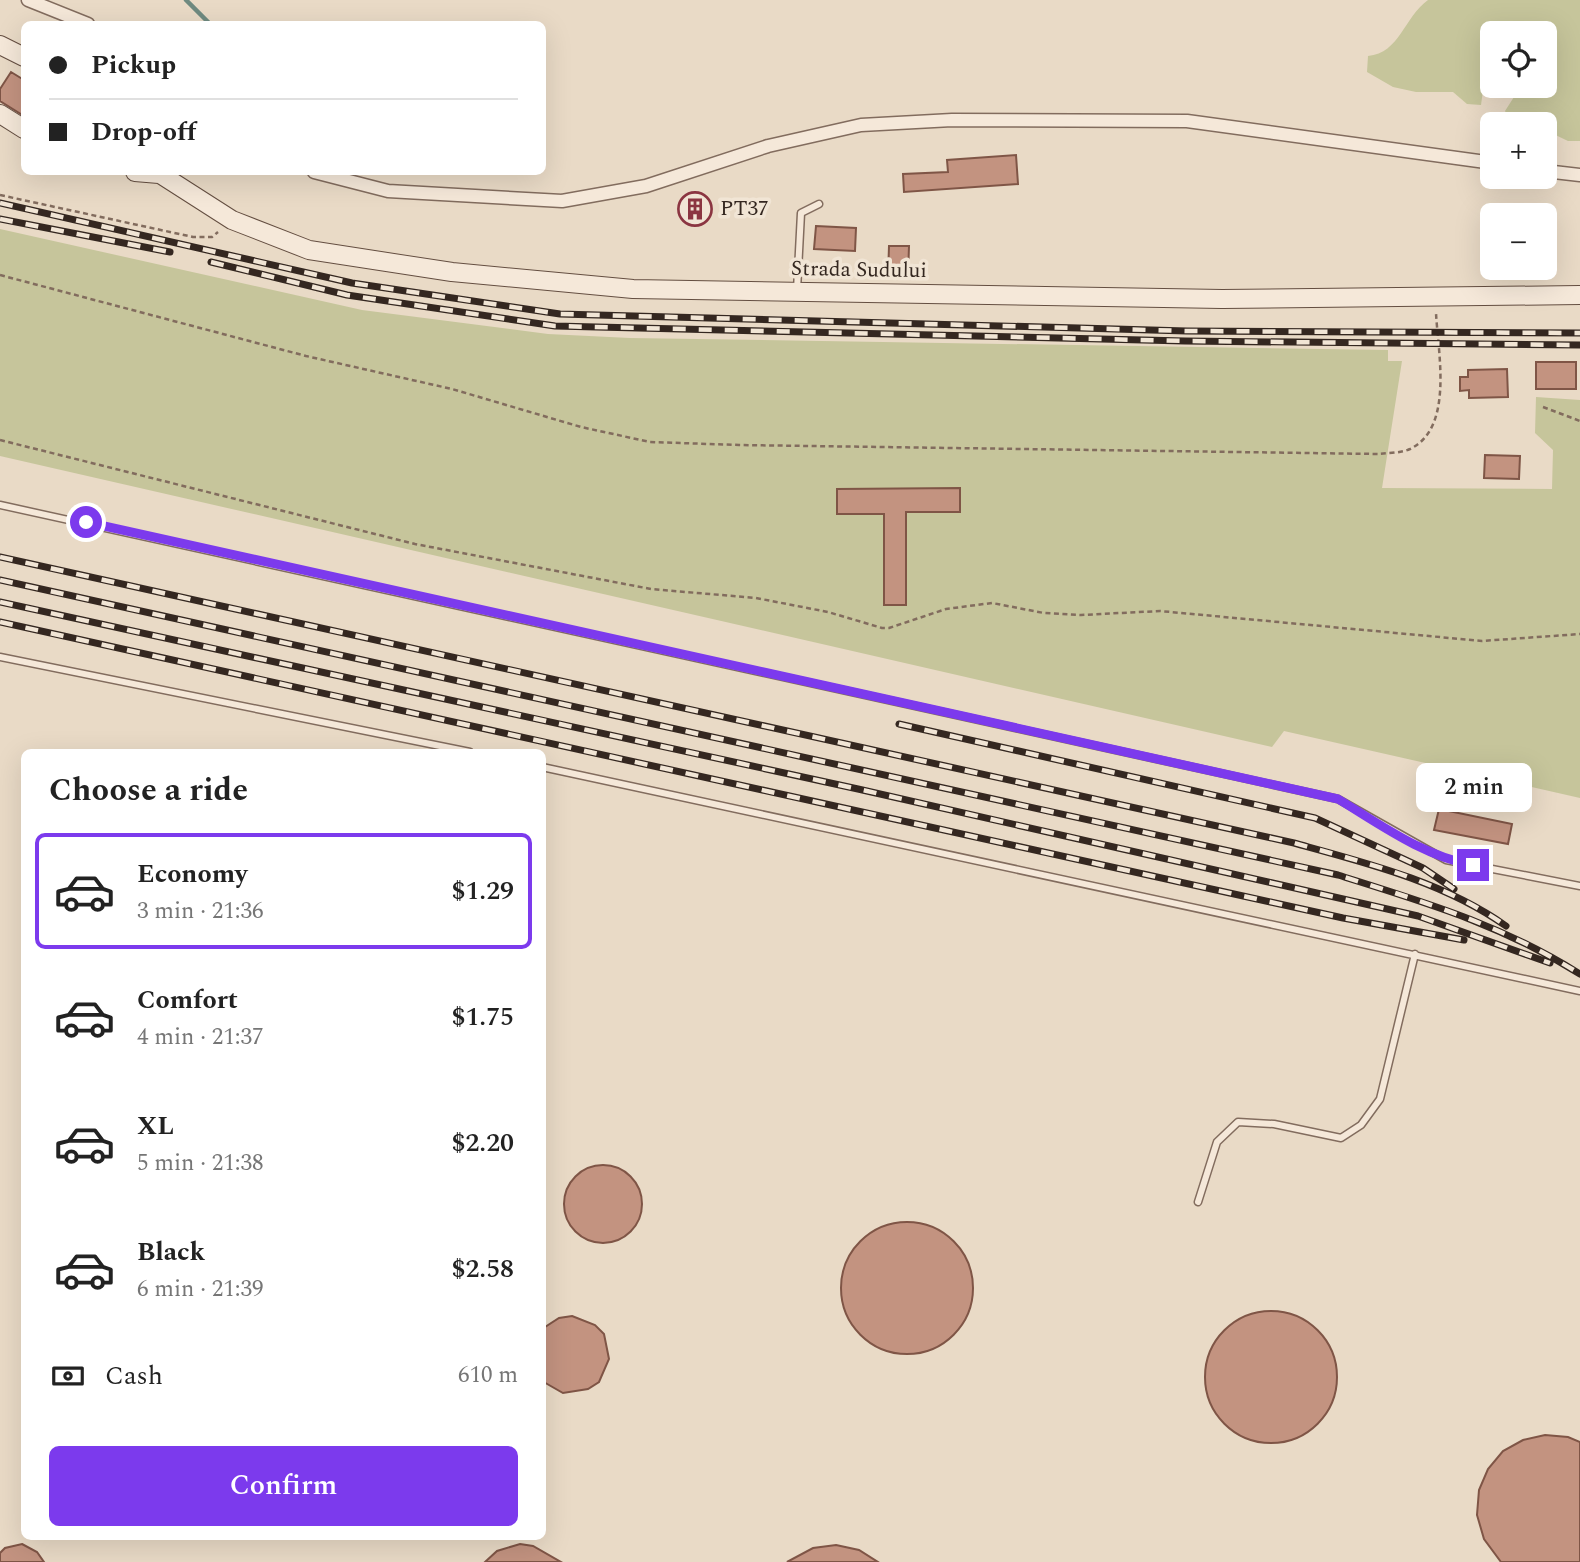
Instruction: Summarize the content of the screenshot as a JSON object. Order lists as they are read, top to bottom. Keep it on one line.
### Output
{"streets":{"street":["Strada Sudului"]},"places":{"building":["PT37"]},"page":{"map_buttons":["+","−"],"banner":["Pickup","Drop-off"],"heading":"Choose a ride","bubble":"2 min","list":[{"name":"Economy","note":"3 min · 21:36","value":"$1.29"},{"name":"Comfort","note":"4 min · 21:37","value":"$1.75"},{"name":"XL","note":"5 min · 21:38","value":"$2.20"},{"name":"Black","note":"6 min · 21:39","value":"$2.58"}],"pay":["Cash","610 m"],"buttons":"Confirm"}}
